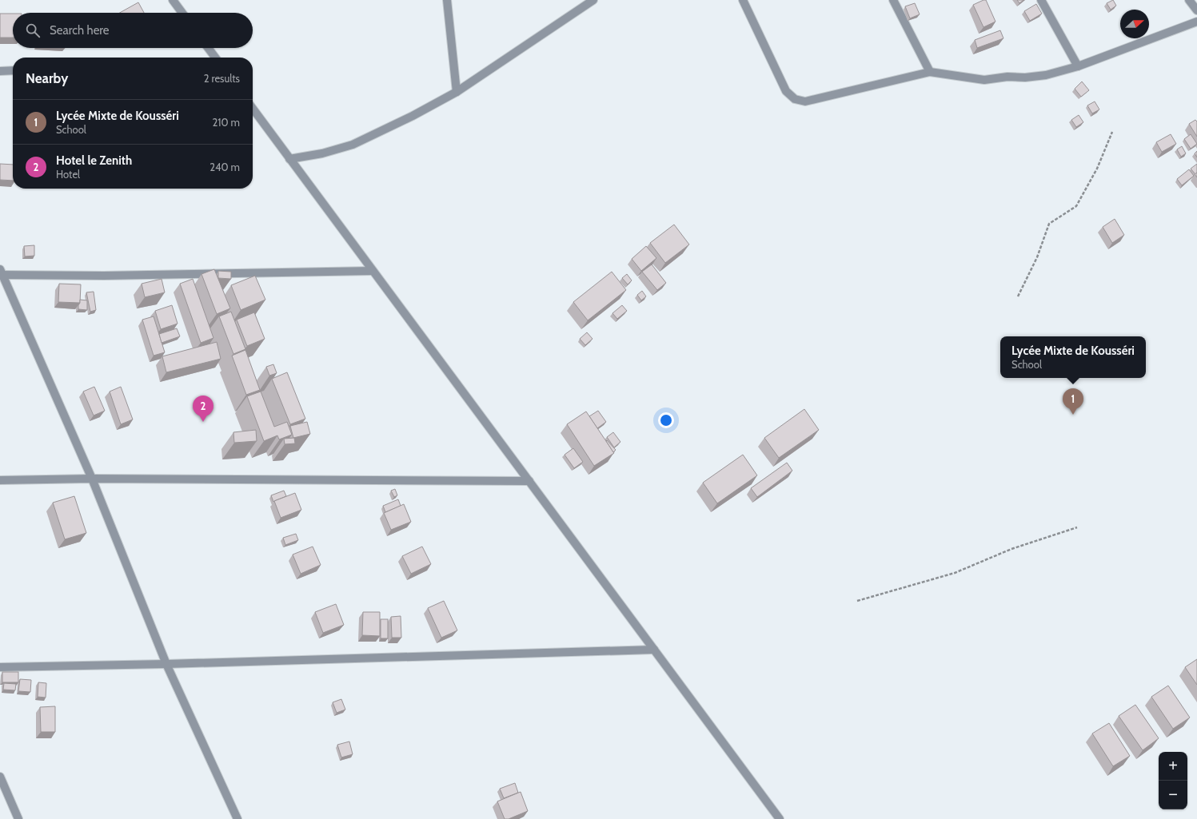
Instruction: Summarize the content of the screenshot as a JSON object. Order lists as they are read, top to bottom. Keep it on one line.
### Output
{"north":"right","page":{"search":"Search here","heading":["Nearby","2 results"],"list":[{"mark":"1","name":"Lycée Mixte de Kousséri","note":"School","value":"210 m"},{"mark":"2","name":"Hotel le Zenith","note":"Hotel","value":"240 m"}],"popup":["Lycée Mixte de Kousséri","School"],"pins":["1","2"],"map_buttons":["+","−"]}}
